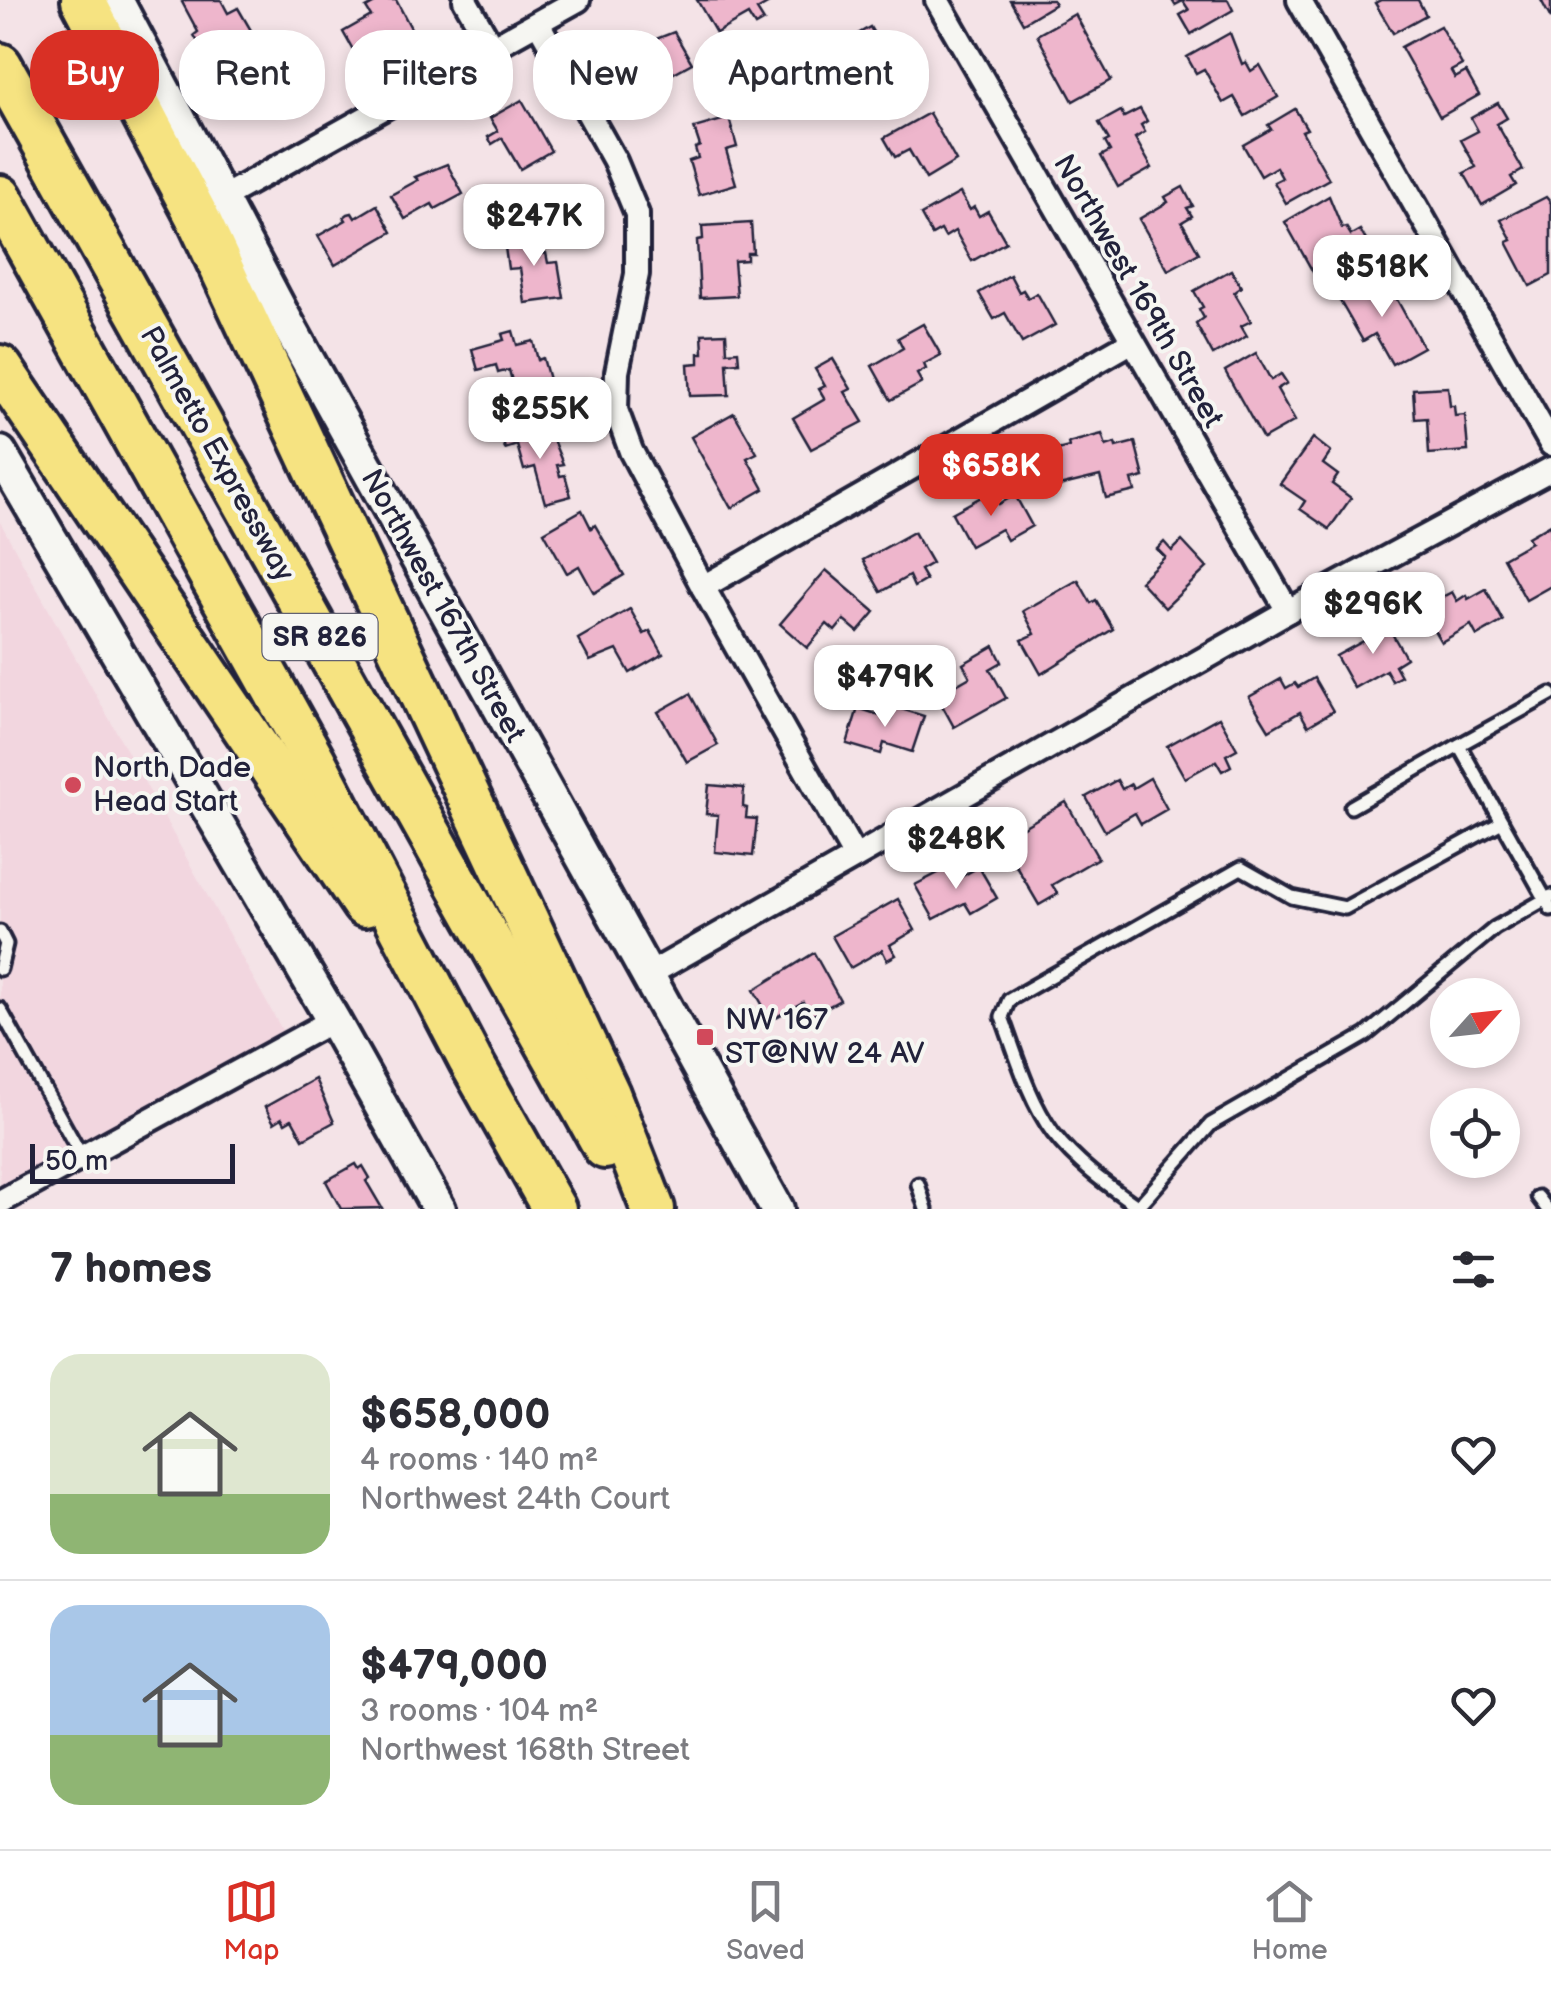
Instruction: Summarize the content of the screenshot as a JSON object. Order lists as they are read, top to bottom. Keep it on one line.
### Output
{"streets":{"highway":["Palmetto Expressway","SR 826"],"street":["Northwest 169th Street","Northwest 167th Street"]},"places":{"other":["North Dade Head Start"],"transit":["NW 167 ST@NW 24 AV"]},"scale_bar":"50 m","north":"top right","page":{"chip":["Buy","Rent","Filters","New","Apartment"],"price":["$247K","$518K","$255K","$658K","$296K","$479K","$248K"],"scale":"50 m","heading":"7 homes","list":[{"name":"$658,000","note":"4 rooms · 140 m² · Northwest 24th Court"},{"name":"$479,000","note":"3 rooms · 104 m² · Northwest 168th Street"}],"tabs":["Map","Saved","Home"]}}
